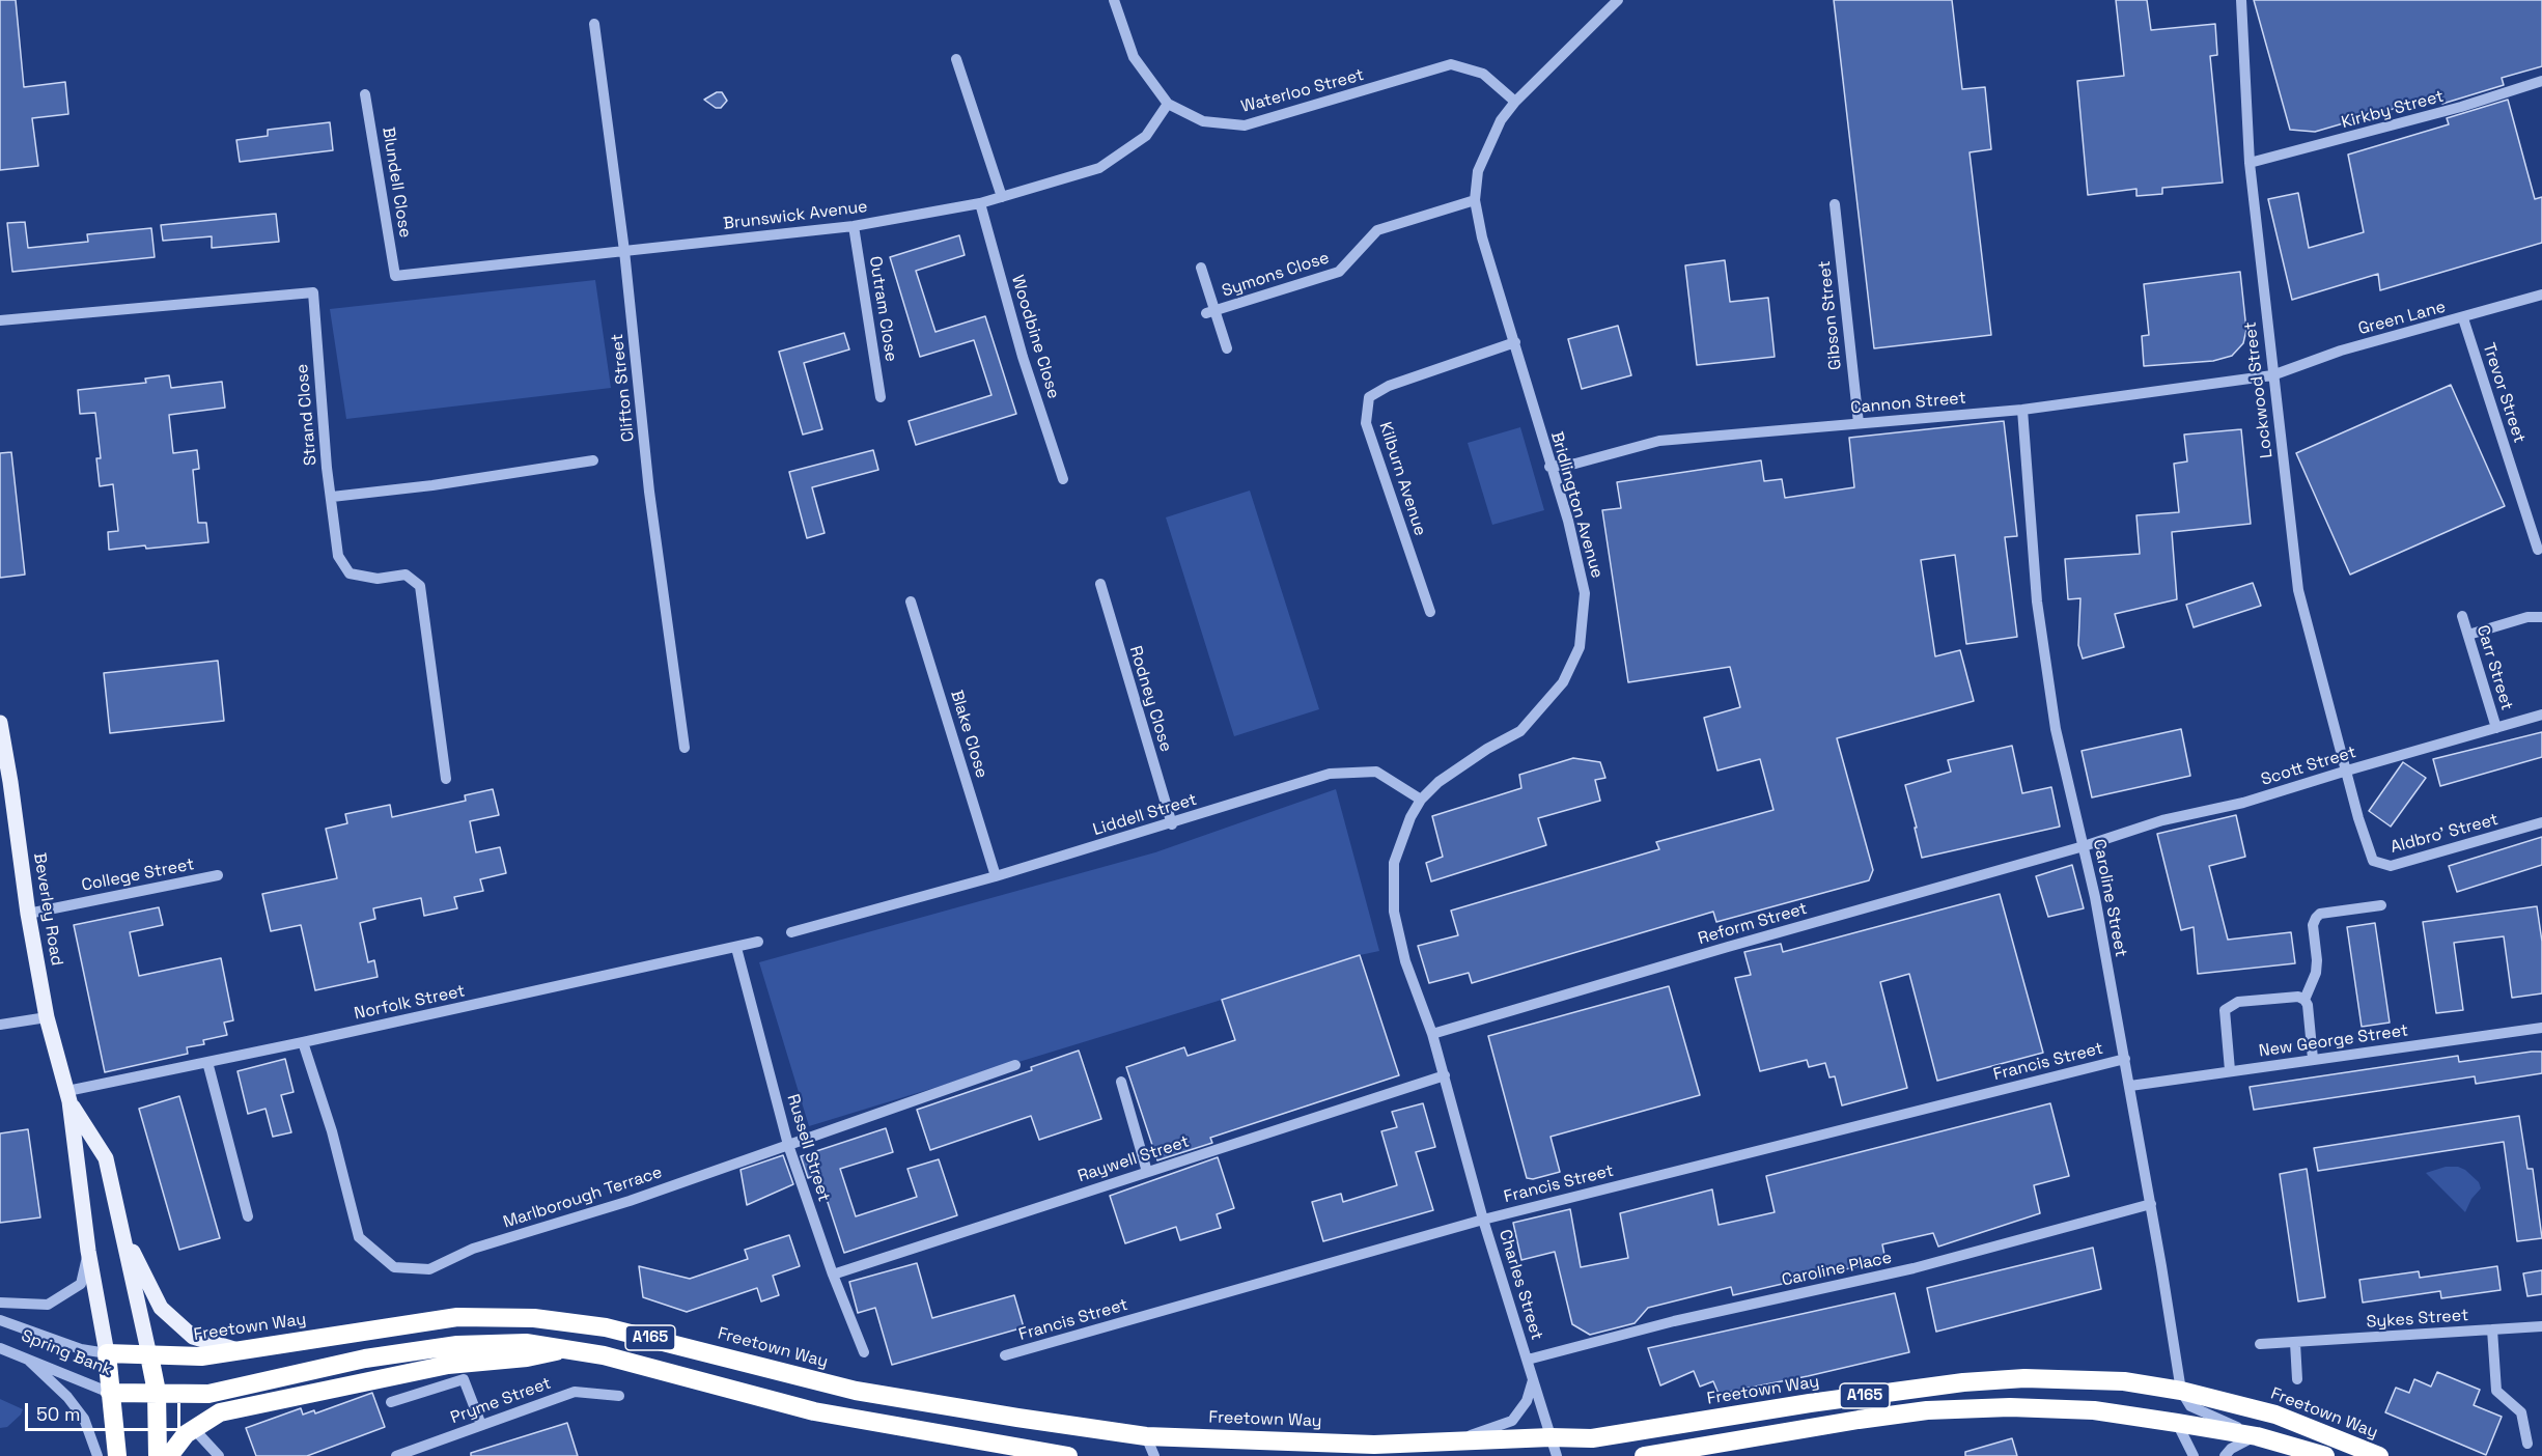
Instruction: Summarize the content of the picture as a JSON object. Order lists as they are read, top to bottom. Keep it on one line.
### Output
{"streets":{"highway":["Freetown Way","A165","Spring Bank"],"main road":["Beverley Road"],"street":["Waterloo Street","Kirkby Street","Blundell Close","Brunswick Avenue","Symons Close","Outram Close","Gibson Street","Green Lane","Woodbine Close","Clifton Street","Lockwood Street","Trevor Street","Cannon Street","Strand Close","Kilburn Avenue","Bridlington Avenue","Carr Street","Rodney Close","Blake Close","Scott Street","Liddell Street","Aldbro' Street","College Street","Caroline Street","Reform Street","Norfolk Street","New George Street","Francis Street","Russell Street","Raywell Street","Marlborough Terrace","Caroline Place","Charles Street","Sykes Street","Pryme Street"]},"crossings":[["Waterloo Street","Brunswick Avenue"],["Waterloo Street","Bridlington Avenue"],["Kirkby Street","Lockwood Street"],["Blundell Close","Brunswick Avenue"],["Brunswick Avenue","Outram Close"],["Brunswick Avenue","Woodbine Close"],["Brunswick Avenue","Clifton Street"],["Symons Close","Bridlington Avenue"],["Gibson Street","Cannon Street"],["Green Lane","Lockwood Street"],["Green Lane","Trevor Street"],["Green Lane","Cannon Street"],["Lockwood Street","Cannon Street"],["Lockwood Street","Scott Street"],["Lockwood Street","Aldbro' Street"],["Cannon Street","Bridlington Avenue"],["Cannon Street","Caroline Street"],["Kilburn Avenue","Bridlington Avenue"],["Bridlington Avenue","Liddell Street"],["Bridlington Avenue","Reform Street"],["Bridlington Avenue","Charles Street"],["Carr Street","Scott Street"],["Rodney Close","Liddell Street"],["Blake Close","Liddell Street"],["Scott Street","Aldbro' Street"],["Scott Street","Caroline Street"],["Scott Street","Reform Street"],["College Street","Beverley Road"],["Caroline Street","Reform Street"],["Caroline Street","New George Street"],["Caroline Street","Francis Street"],["Caroline Street","Caroline Place"],["Caroline Street","Freetown Way"],["Beverley Road","Norfolk Street"],["Beverley Road","Freetown Way"],["Beverley Road","Spring Bank"],["Reform Street","Charles Street"],["Norfolk Street","Russell Street"],["Norfolk Street","Marlborough Terrace"],["Francis Street","Charles Street"],["Russell Street","Raywell Street"],["Russell Street","Marlborough Terrace"],["Raywell Street","Charles Street"],["Caroline Place","Charles Street"],["Charles Street","Freetown Way"],["Freetown Way","Spring Bank"],["A165","Spring Bank"]],"scale_bar":"50 m"}
